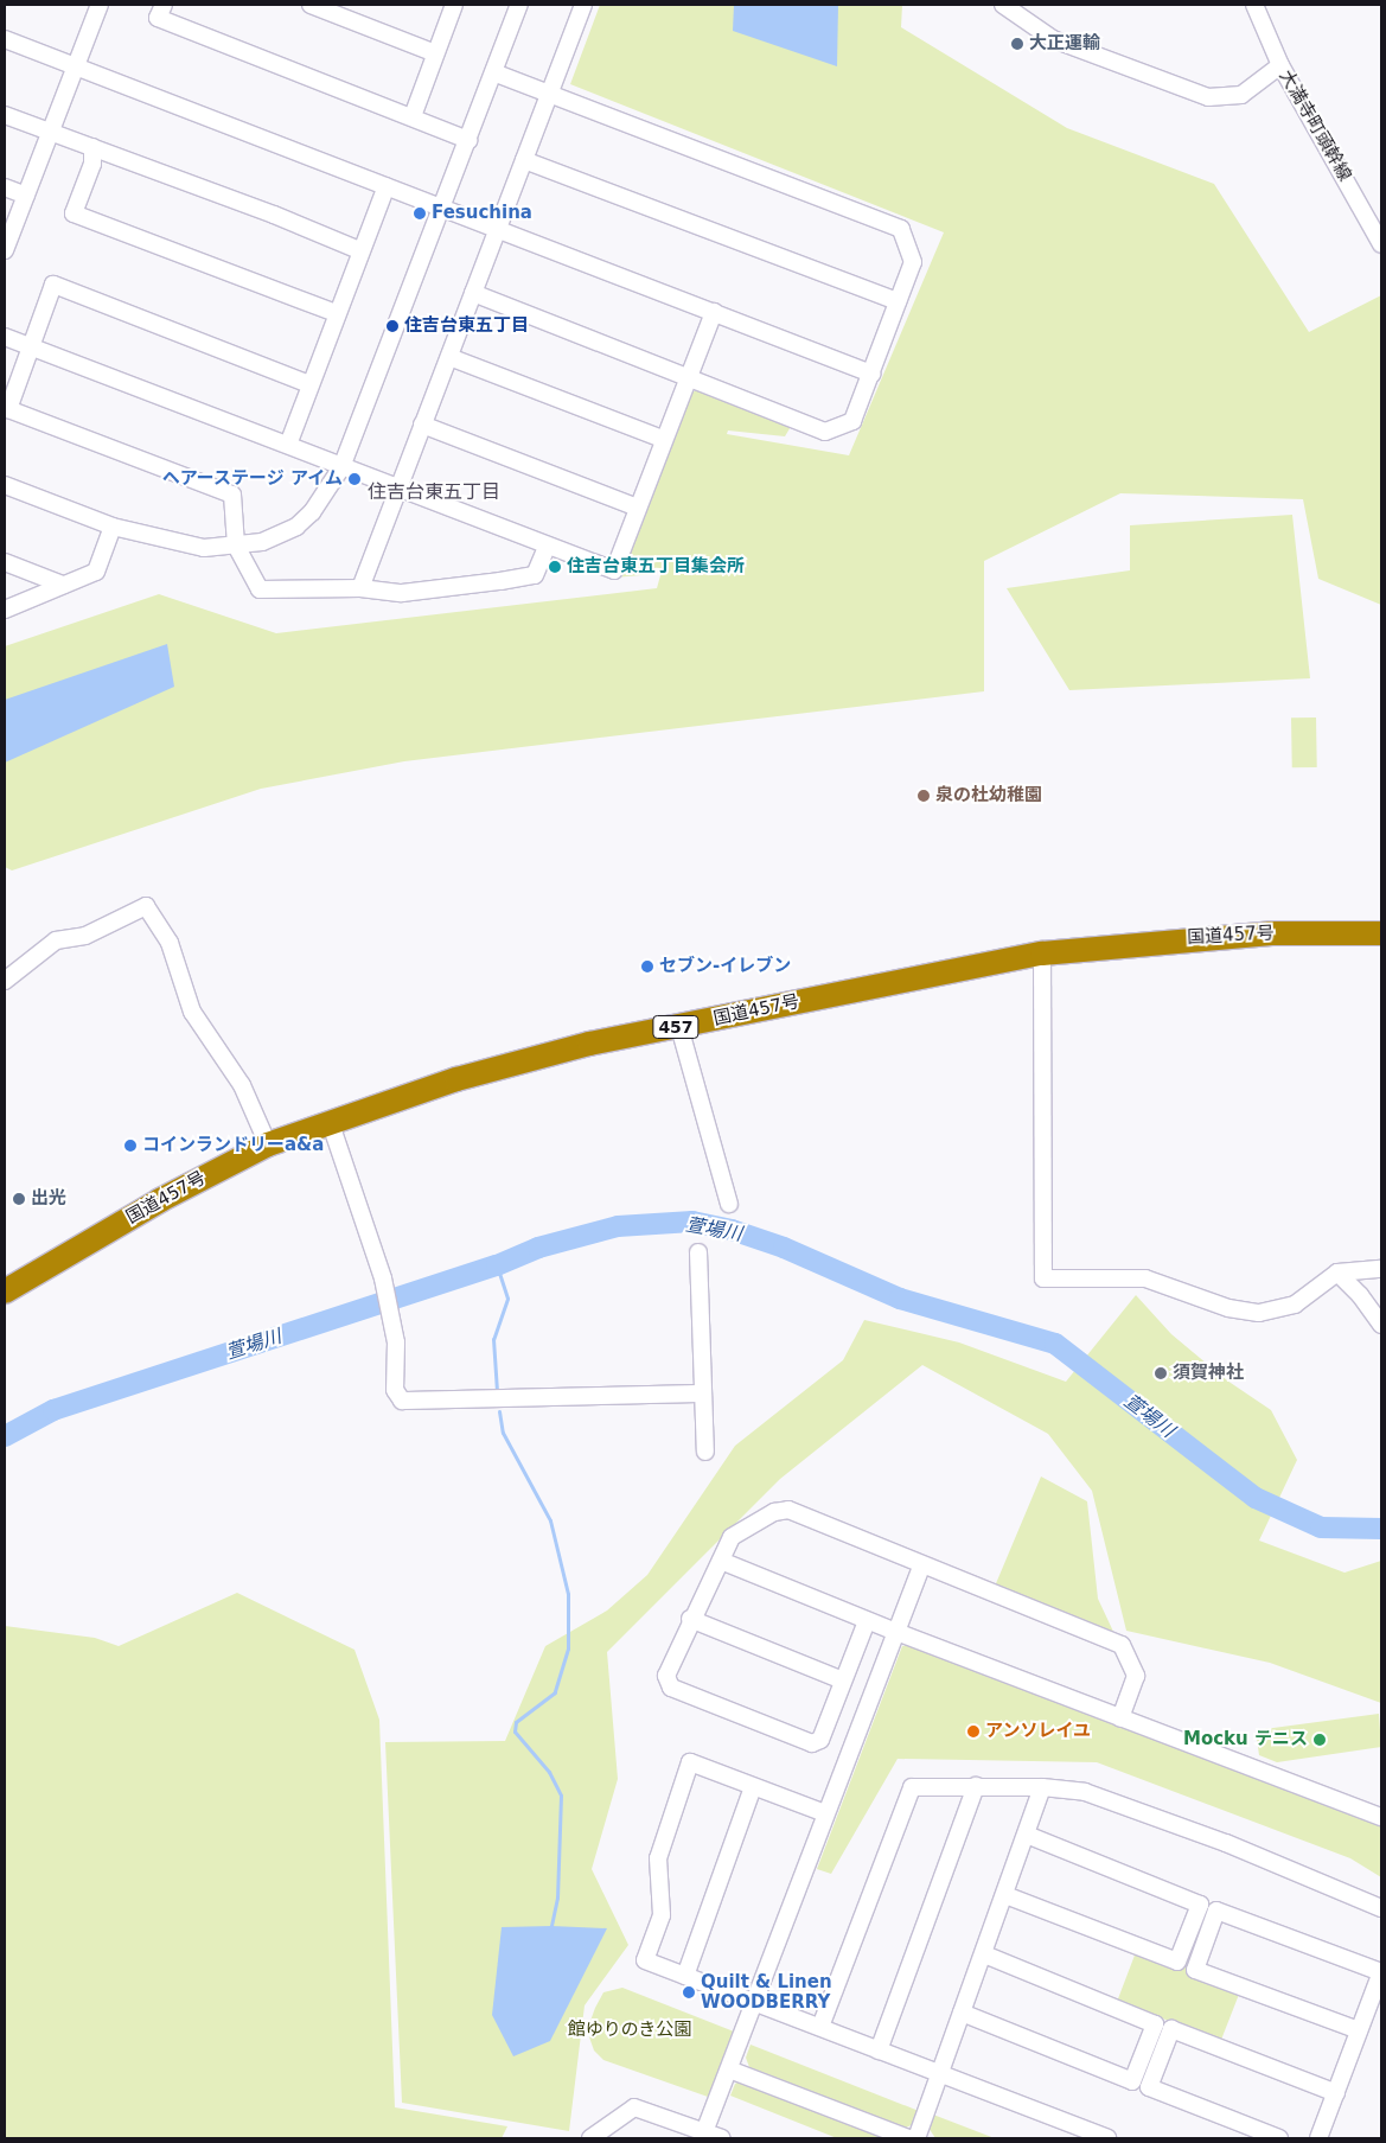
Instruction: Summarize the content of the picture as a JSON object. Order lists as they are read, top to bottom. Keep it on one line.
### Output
{"streets":{"highway":["国道457号","457"],"street":["大満寺町頭幹線"]},"districts":["住吉台東五丁目"],"water":["萱場川"],"parks":["館ゆりのき公園"],"places":["大正運輸","Fesuchina","住吉台東五丁目","ヘアーステージ アイム","住吉台東五丁目集会所","泉の杜幼稚園","セブン-イレブン","コインランドリーa&a","出光","須賀神社","アンソレイユ","Mocku テニス","Quilt & Linen WOODBERRY"]}
